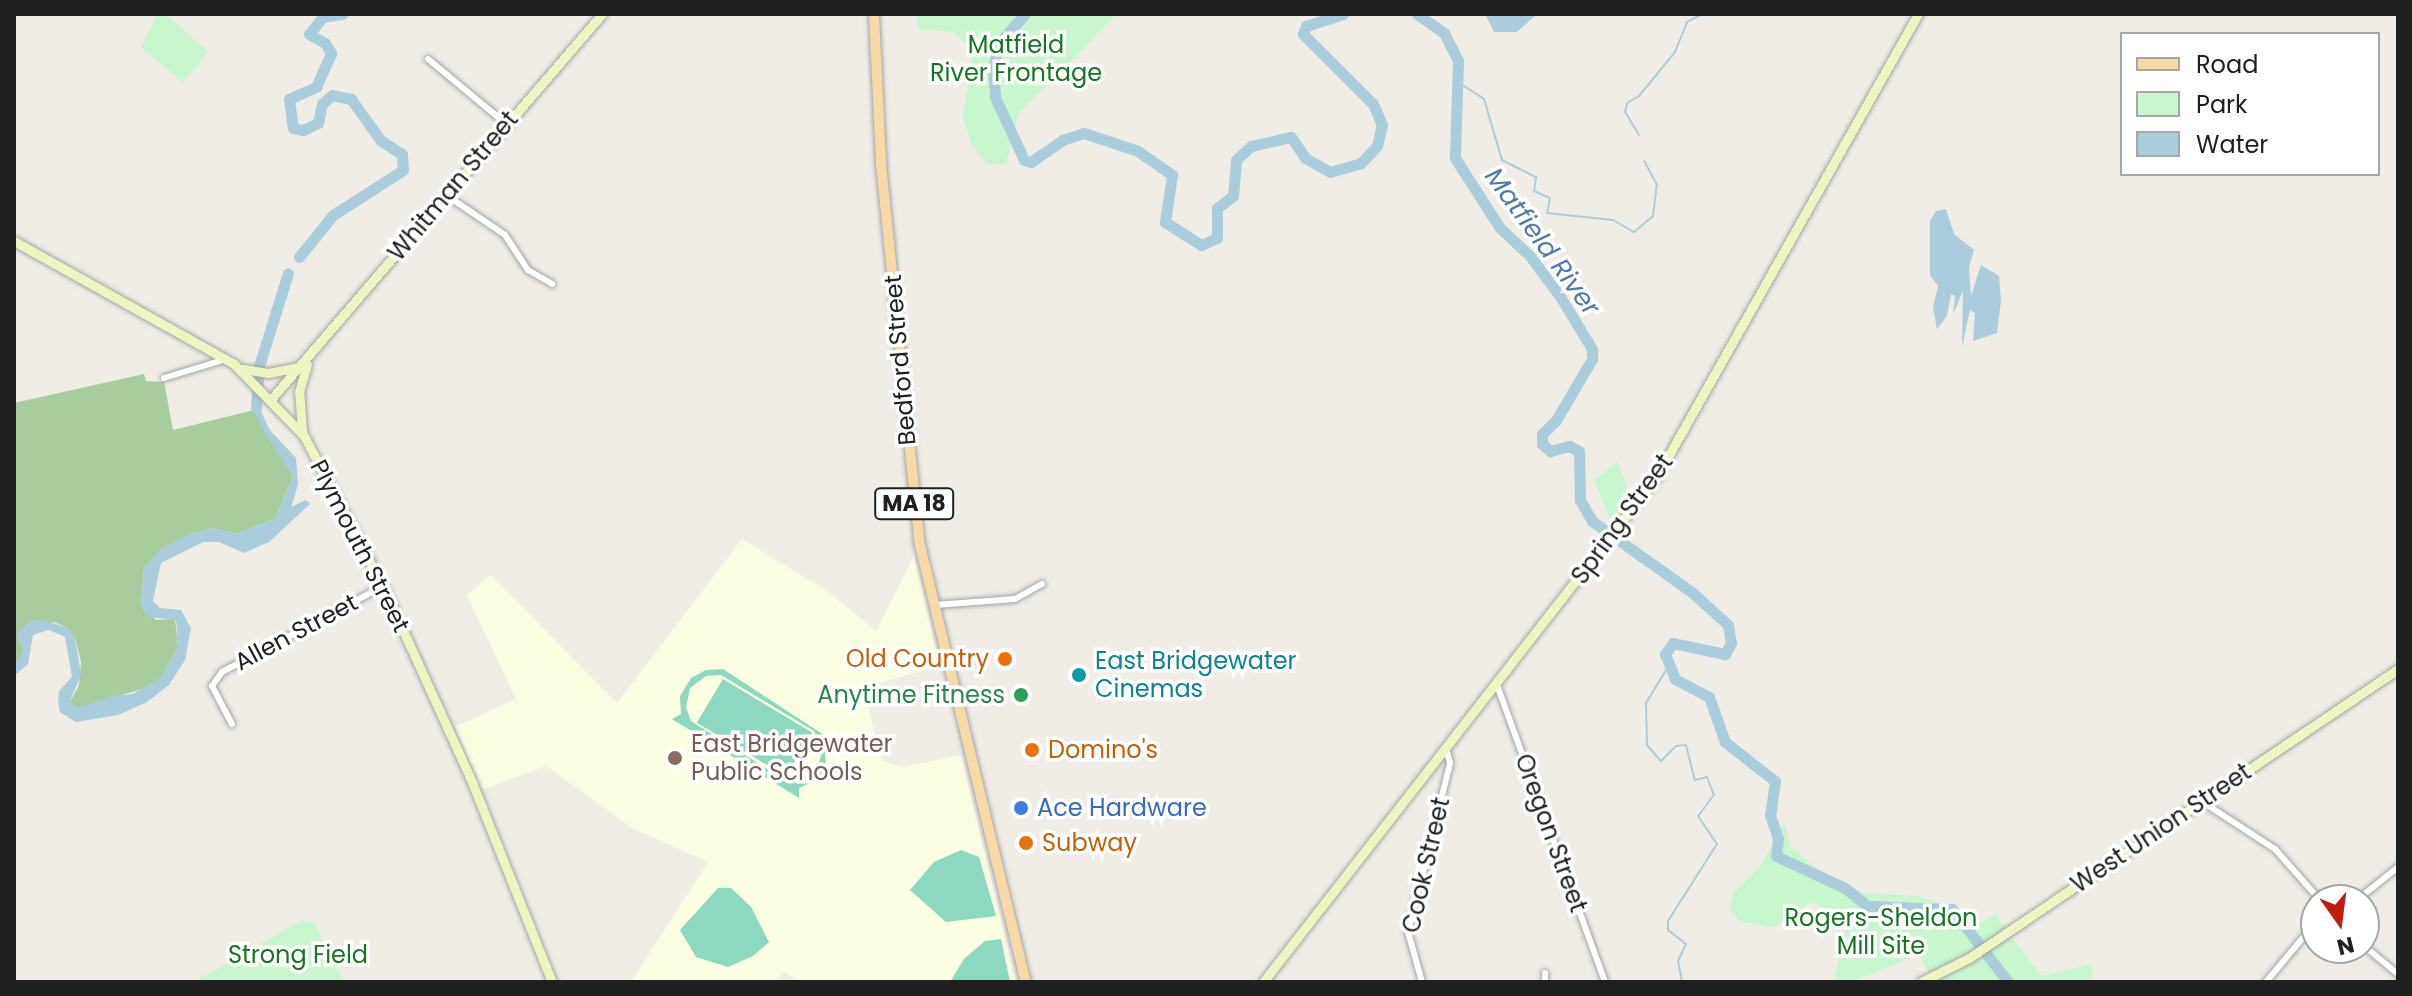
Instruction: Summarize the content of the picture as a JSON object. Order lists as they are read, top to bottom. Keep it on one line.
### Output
{"streets":{"main road":["Whitman Street","Bedford Street","MA 18","Spring Street","Plymouth Street","West Union Street"],"street":["Allen Street","Oregon Street","Cook Street"]},"crossings":[["Whitman Street","Plymouth Street"],["Spring Street","Oregon Street"],["Spring Street","Cook Street"],["Plymouth Street","Allen Street"]],"water":["Matfield River"],"parks":["Matfield River Frontage","Rogers-Sheldon Mill Site","Strong Field"],"places":["Old Country","East Bridgewater Cinemas","Anytime Fitness","Domino's","East Bridgewater Public Schools","Ace Hardware","Subway"],"legend":["Road","Park","Water"],"north":"bottom"}
